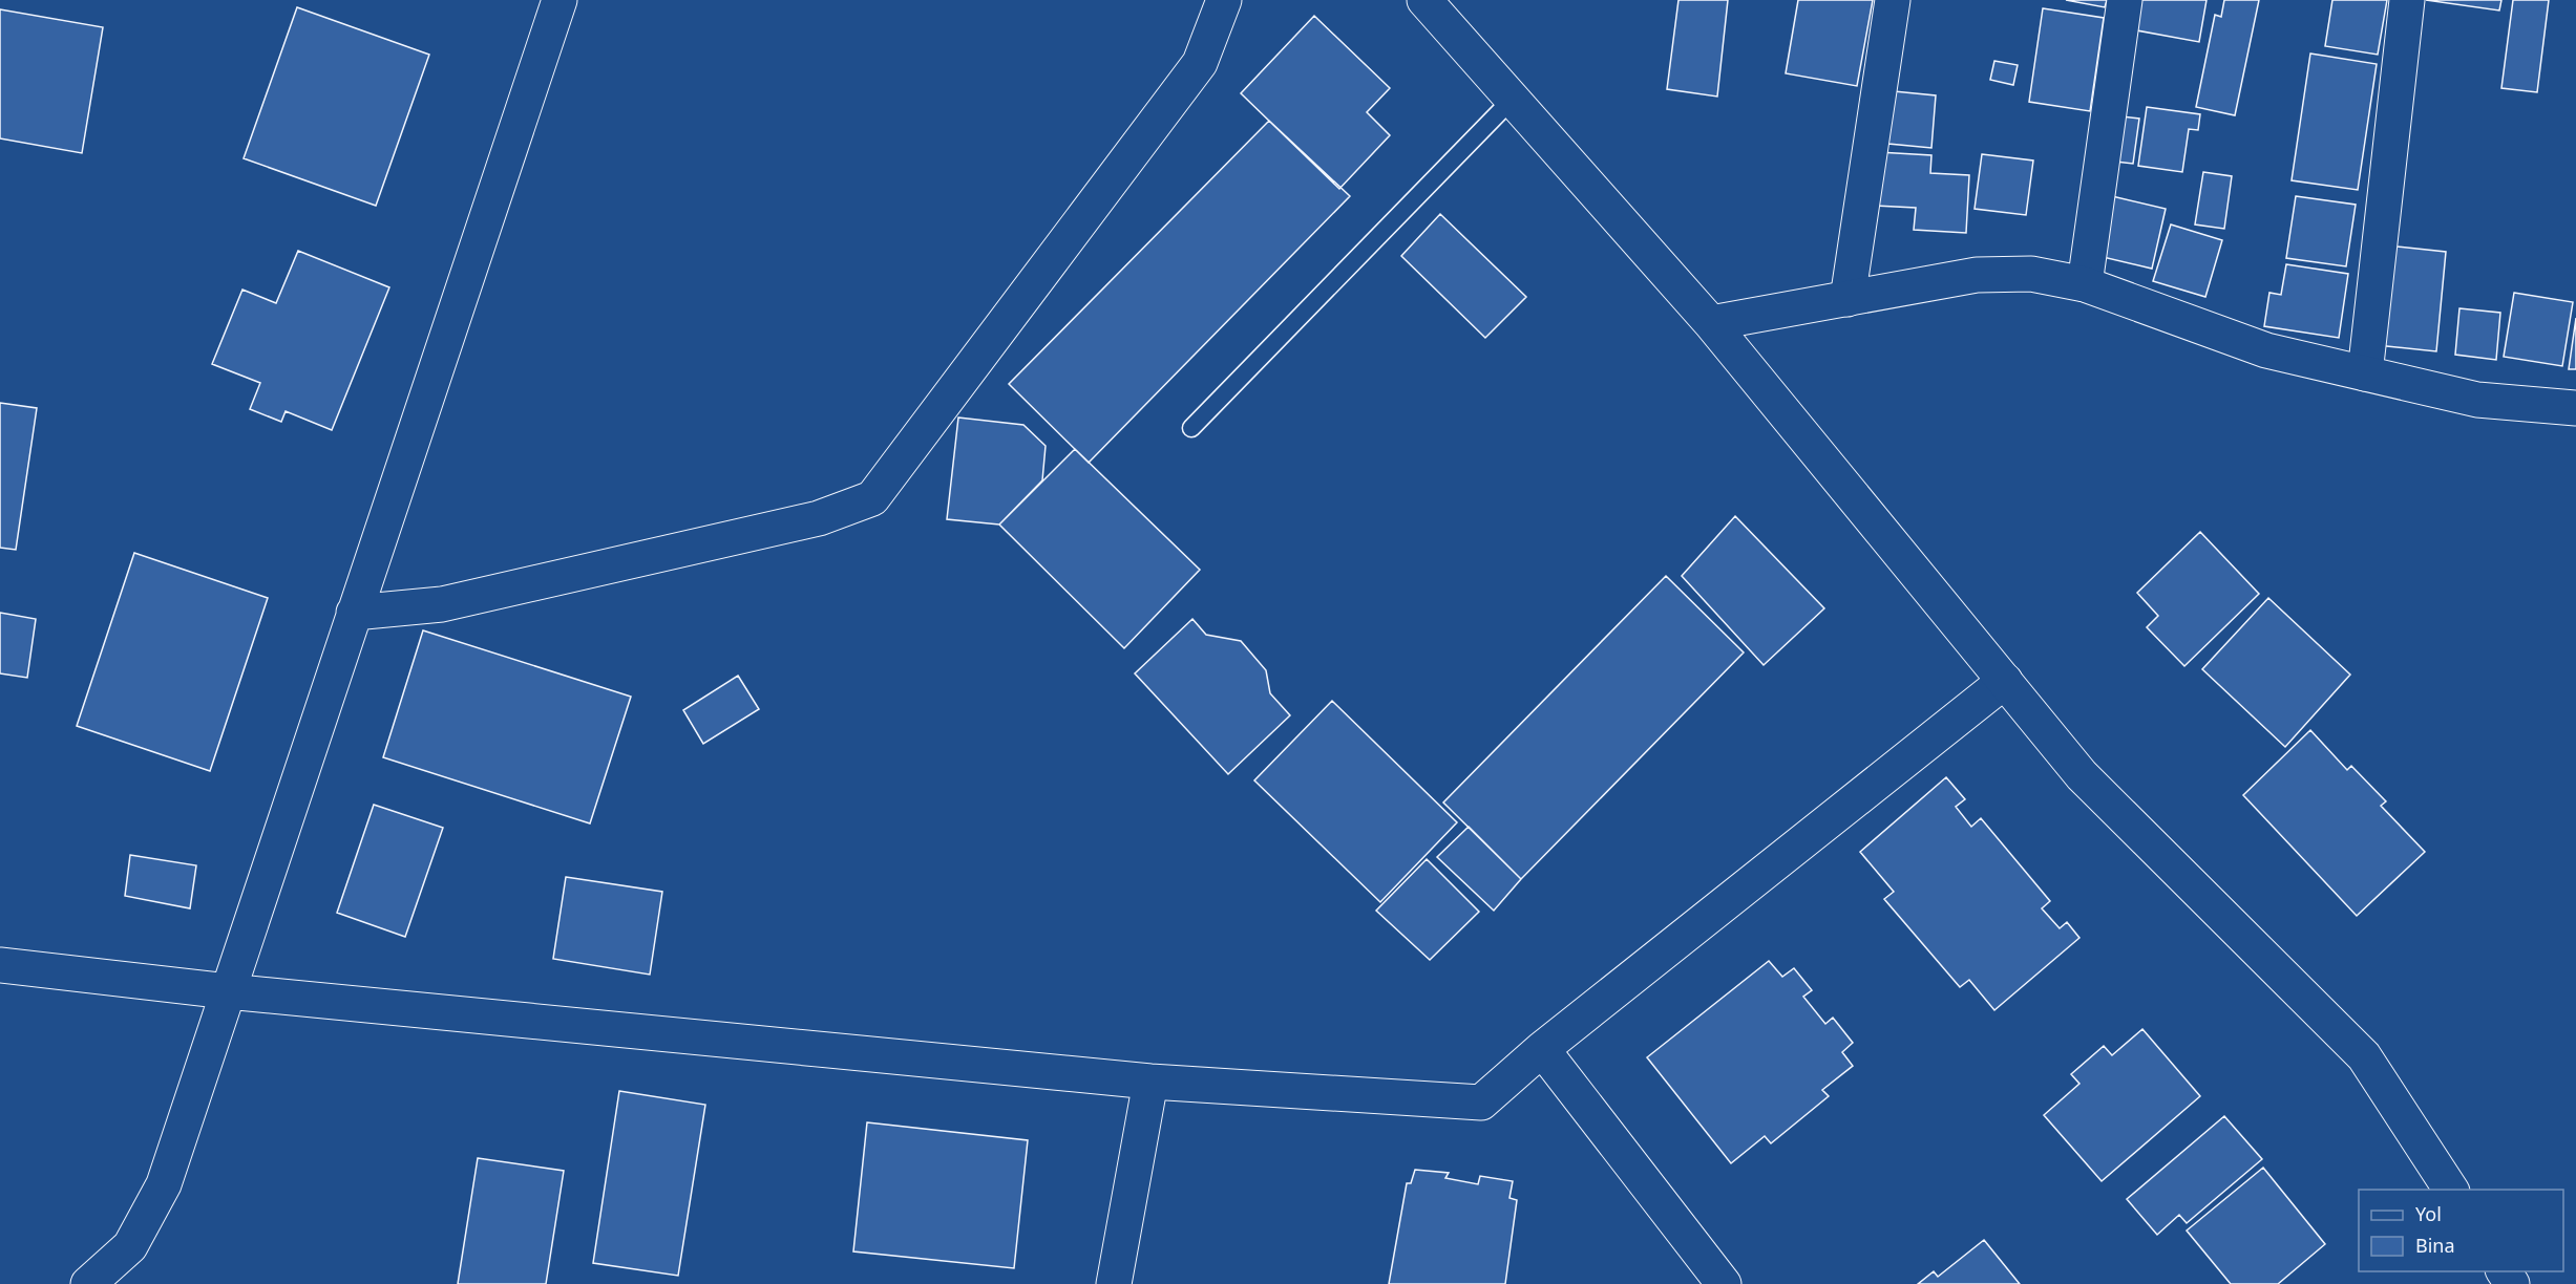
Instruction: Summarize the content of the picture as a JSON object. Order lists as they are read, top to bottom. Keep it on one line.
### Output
{"legend":["Yol","Bina"]}
